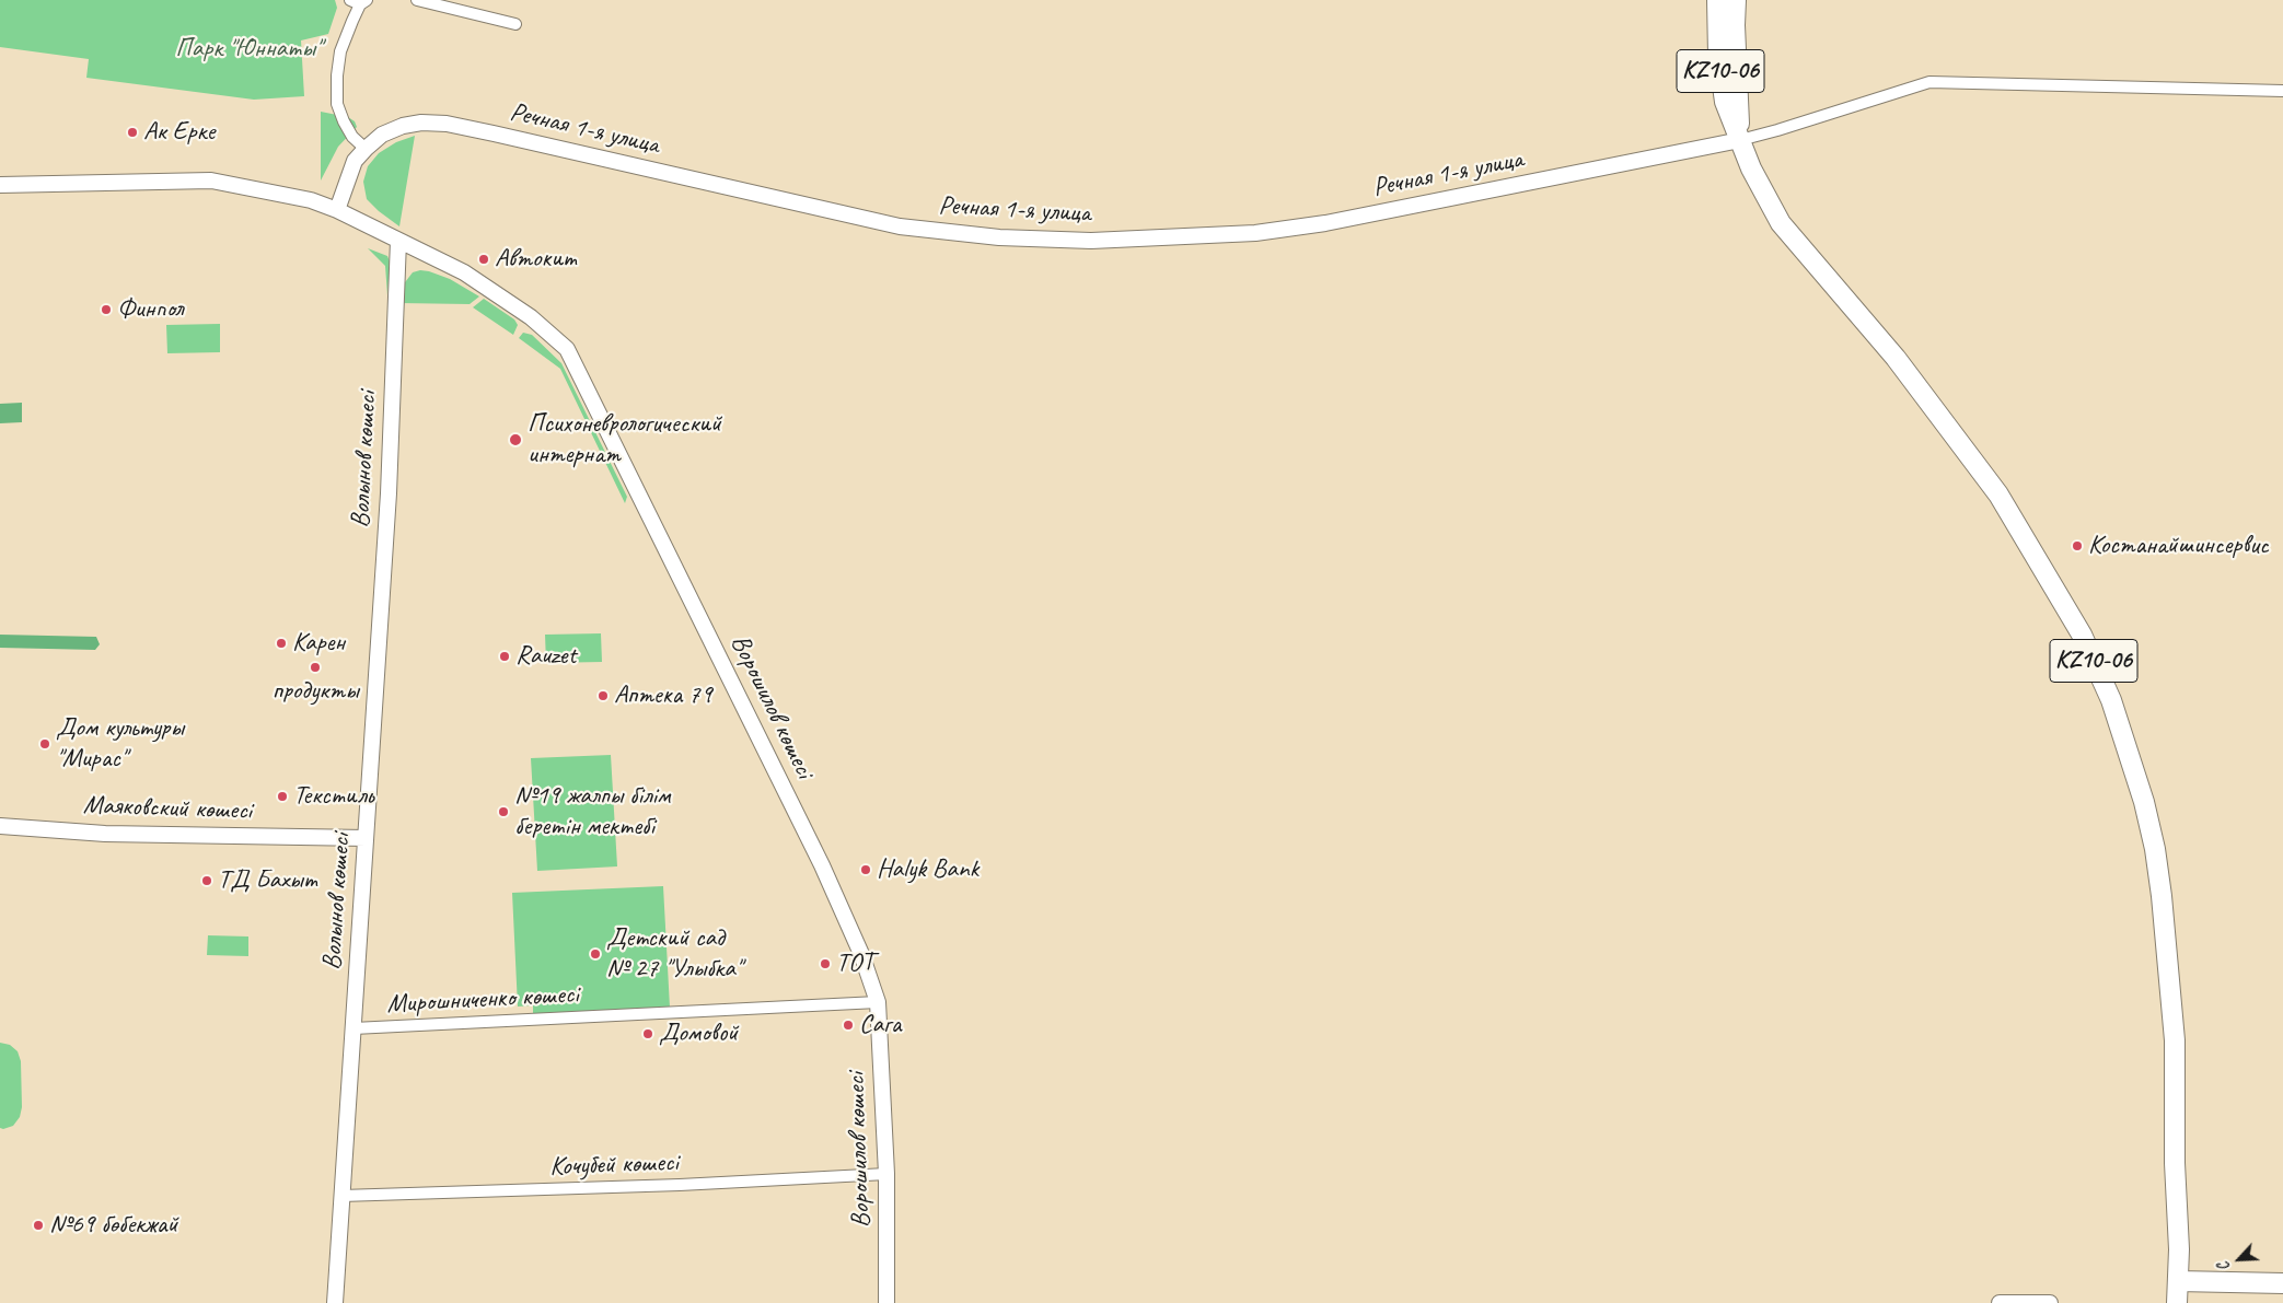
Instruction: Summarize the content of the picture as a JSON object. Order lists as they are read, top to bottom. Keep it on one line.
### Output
{"streets":{"highway":["KZ10-06"],"street":["Речная 1-я улица","Волынов көшесі","Ворошилов көшесі","Маяковский көшесі","Мирошниченко көшесі","Кочубей көшесі"]},"crossings":[["KZ10-06","Речная 1-я улица"],["Речная 1-я улица","Ворошилов көшесі"],["Волынов көшесі","Ворошилов көшесі"],["Волынов көшесі","Маяковский көшесі"],["Волынов көшесі","Мирошниченко көшесі"],["Волынов көшесі","Кочубей көшесі"],["Ворошилов көшесі","Мирошниченко көшесі"],["Ворошилов көшесі","Кочубей көшесі"]],"parks":["Парк \"Юннаты\""],"places":["Ак Ерке","Автокит","Финпол","Психоневрологический интернат","Костанайшинсервис","Карен","Rauzet","продукты","Аптека 79","Дом культуры \"Мирас\"","Текстиль","№19 жалпы білім беретін мектебі","Halyk Bank","ТД Бахыт","Детский сад № 27 \"Улыбка\"","ТОТ","Сага","Домовой","№69 бөбекжай"],"north":"bottom left"}
